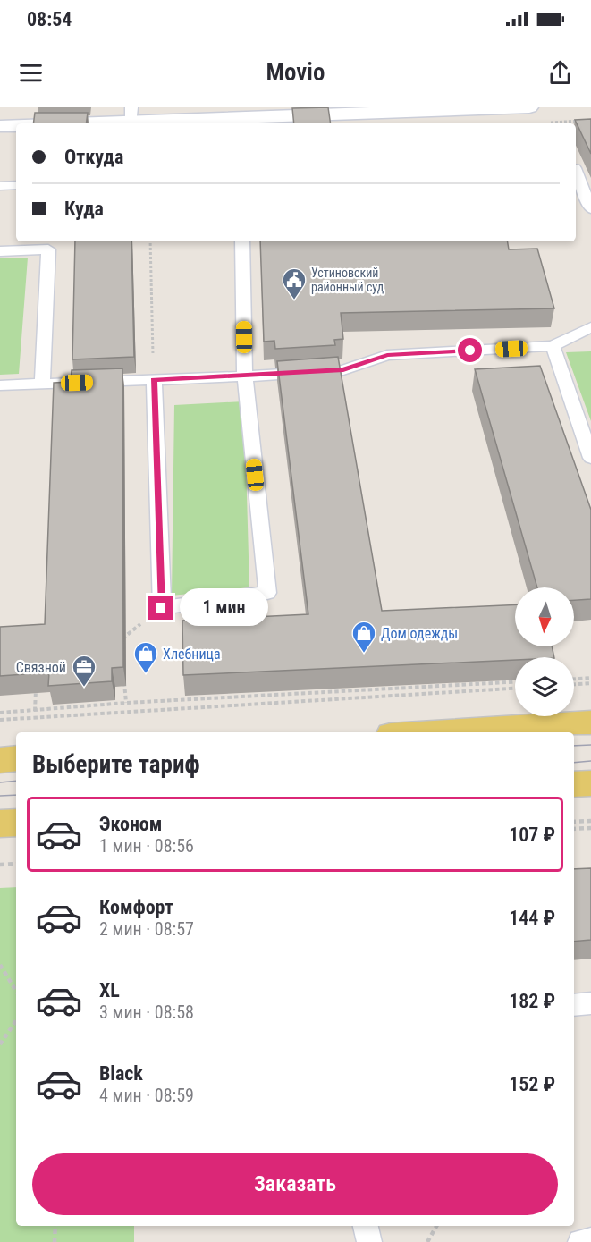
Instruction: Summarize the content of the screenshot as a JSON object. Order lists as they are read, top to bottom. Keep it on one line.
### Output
{"places":{"public building":["Устиновский районный суд"],"shop":["Дом одежды","Хлебница"],"office":["Связной"]},"north":"bottom","page":{"status":"08:54","header":"Movio","banner":["Откуда","Куда"],"bubble":"1 мин","heading":"Выберите тариф","list":[{"name":"Эконом","note":"1 мин · 08:56","value":"107 ₽"},{"name":"Комфорт","note":"2 мин · 08:57","value":"144 ₽"},{"name":"XL","note":"3 мин · 08:58","value":"182 ₽"},{"name":"Black","note":"4 мин · 08:59","value":"152 ₽"}],"buttons":"Заказать"}}
